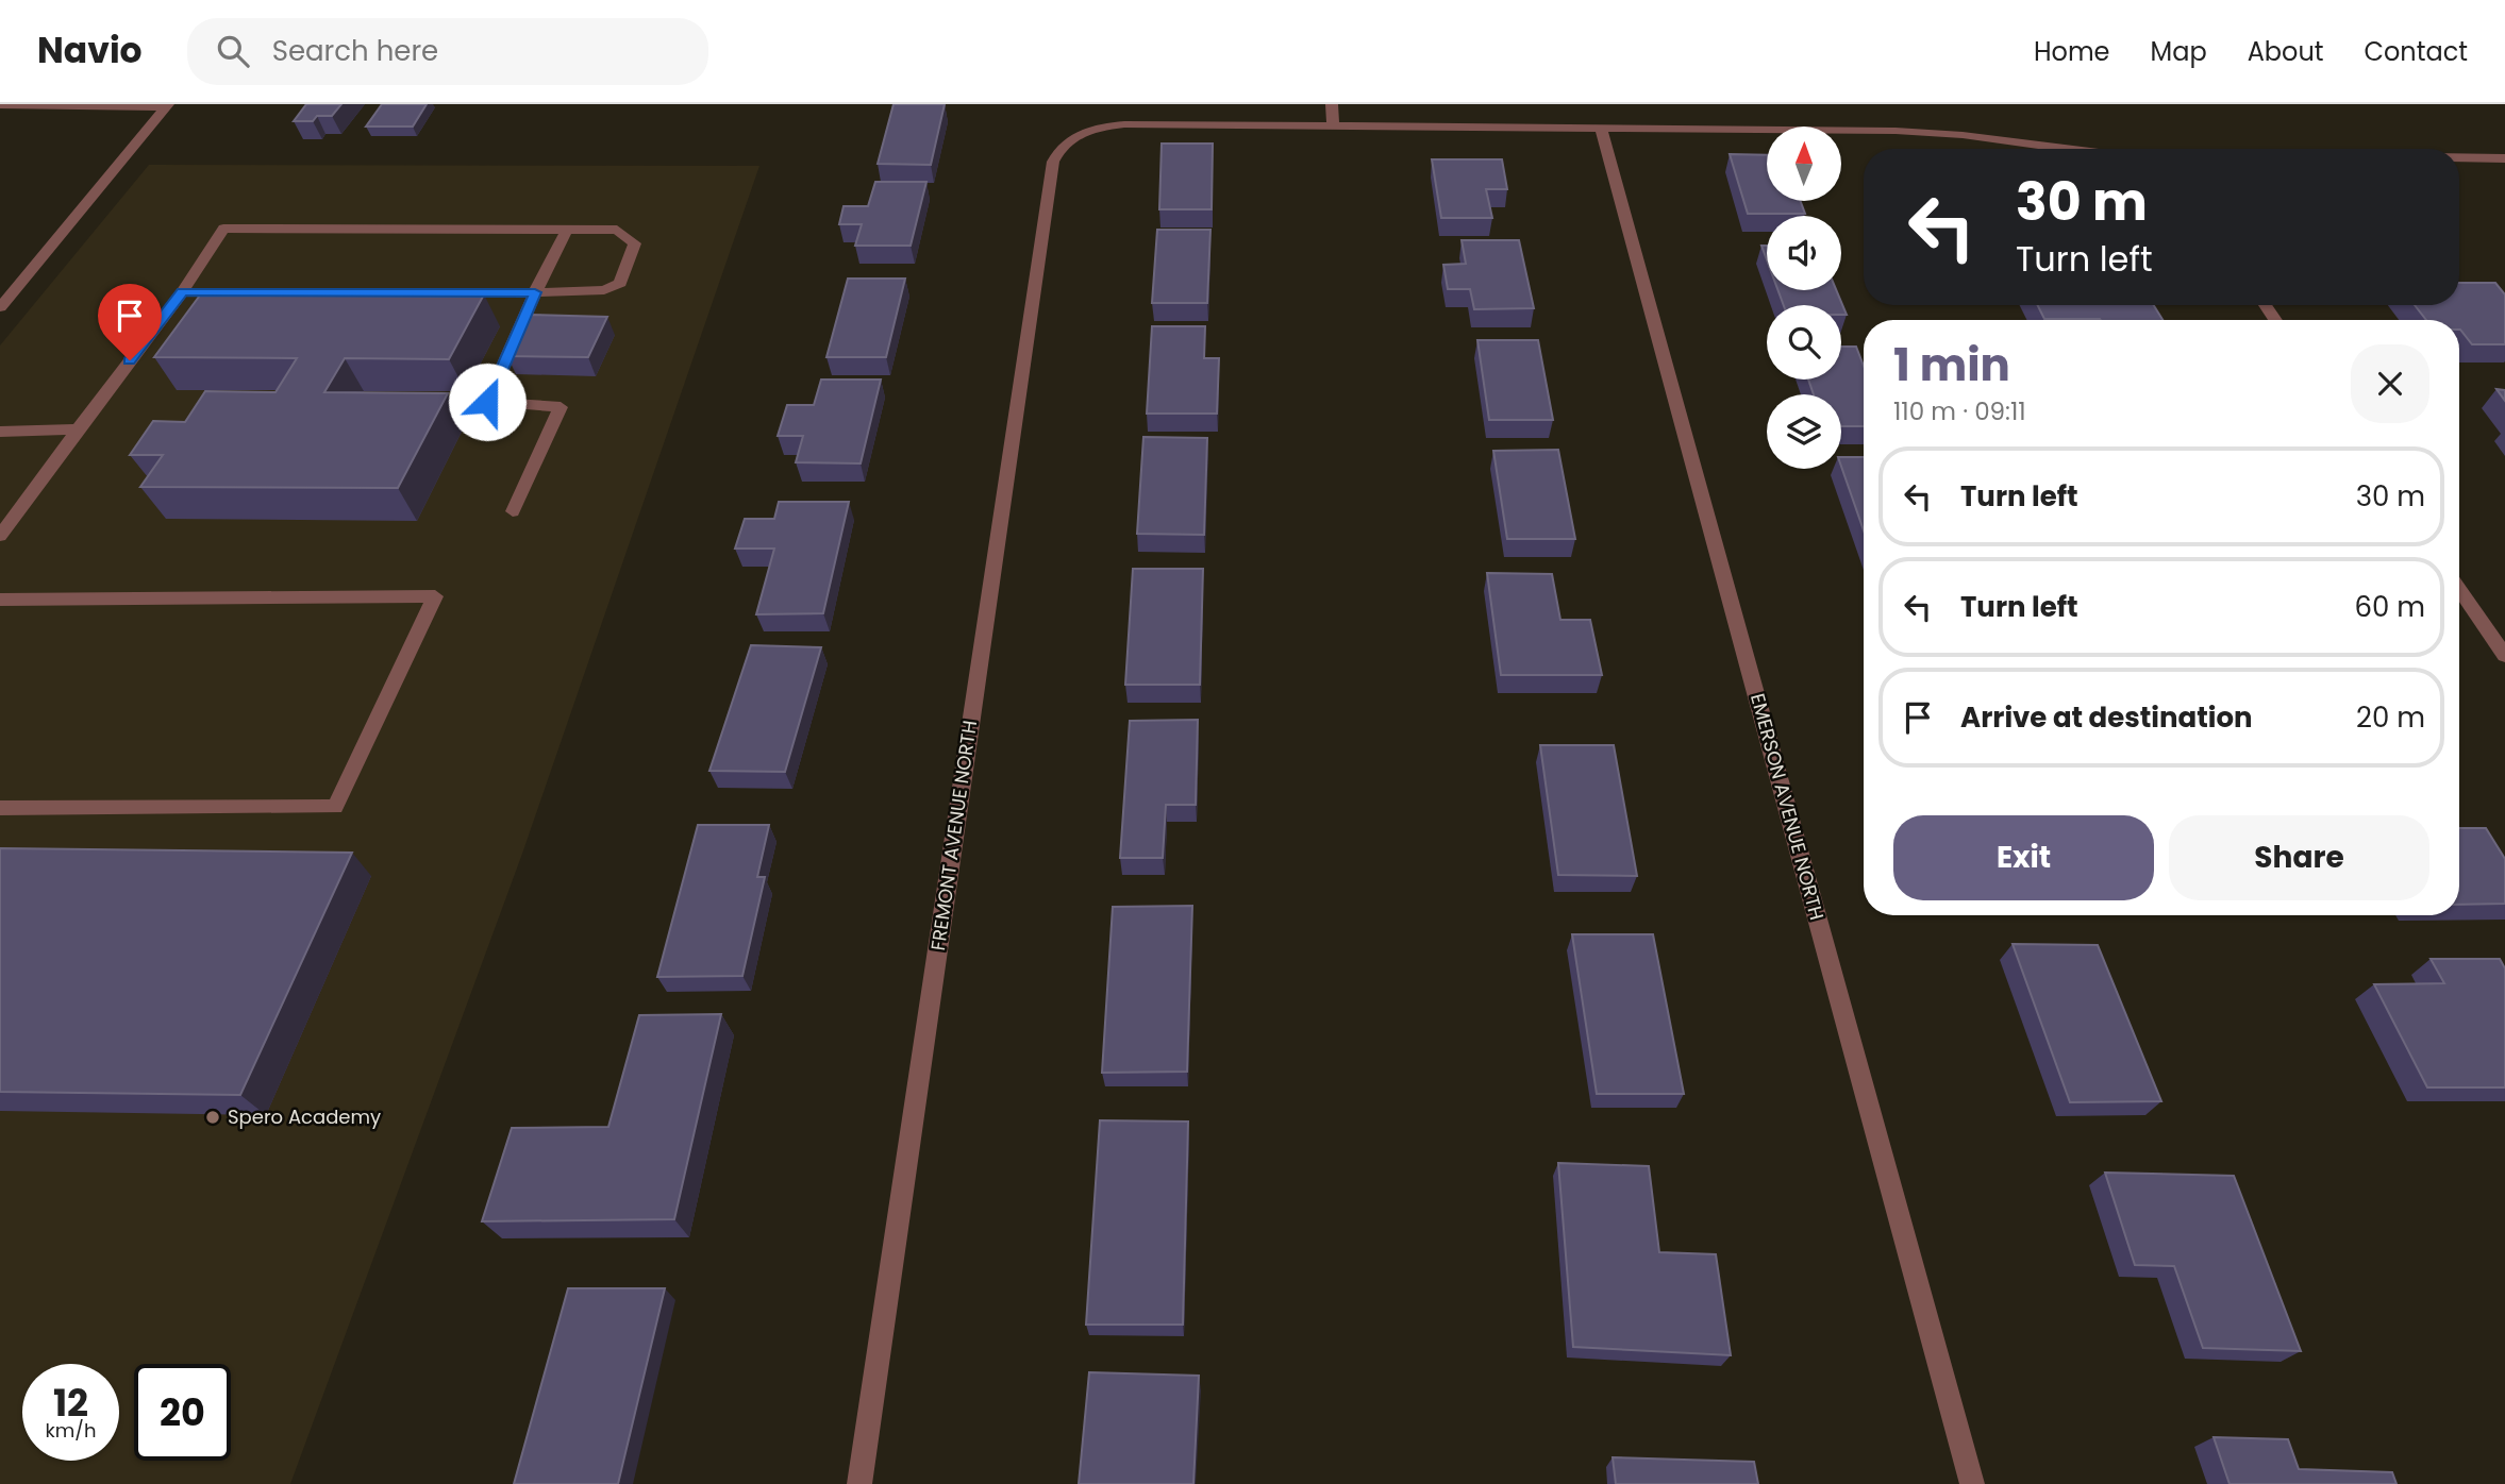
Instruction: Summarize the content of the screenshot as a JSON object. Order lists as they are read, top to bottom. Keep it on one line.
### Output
{"streets":{"street":["EMERSON AVENUE NORTH","FREMONT AVENUE NORTH"]},"crossings":[["EMERSON AVENUE NORTH","FREMONT AVENUE NORTH"]],"places":["Spero Academy"],"north":"top","page":{"header":"Navio","search":"Search here","nav":["Home","Map","About","Contact"],"turn":["30 m","Turn left"],"heading":["1 min","110 m · 09:11"],"list":[{"name":"Turn left","value":"30 m"},{"name":"Turn left","value":"60 m"},{"name":"Arrive at destination","value":"20 m"}],"buttons":["Exit","Share"],"speed":"12 km/h","limit":"20"}}
